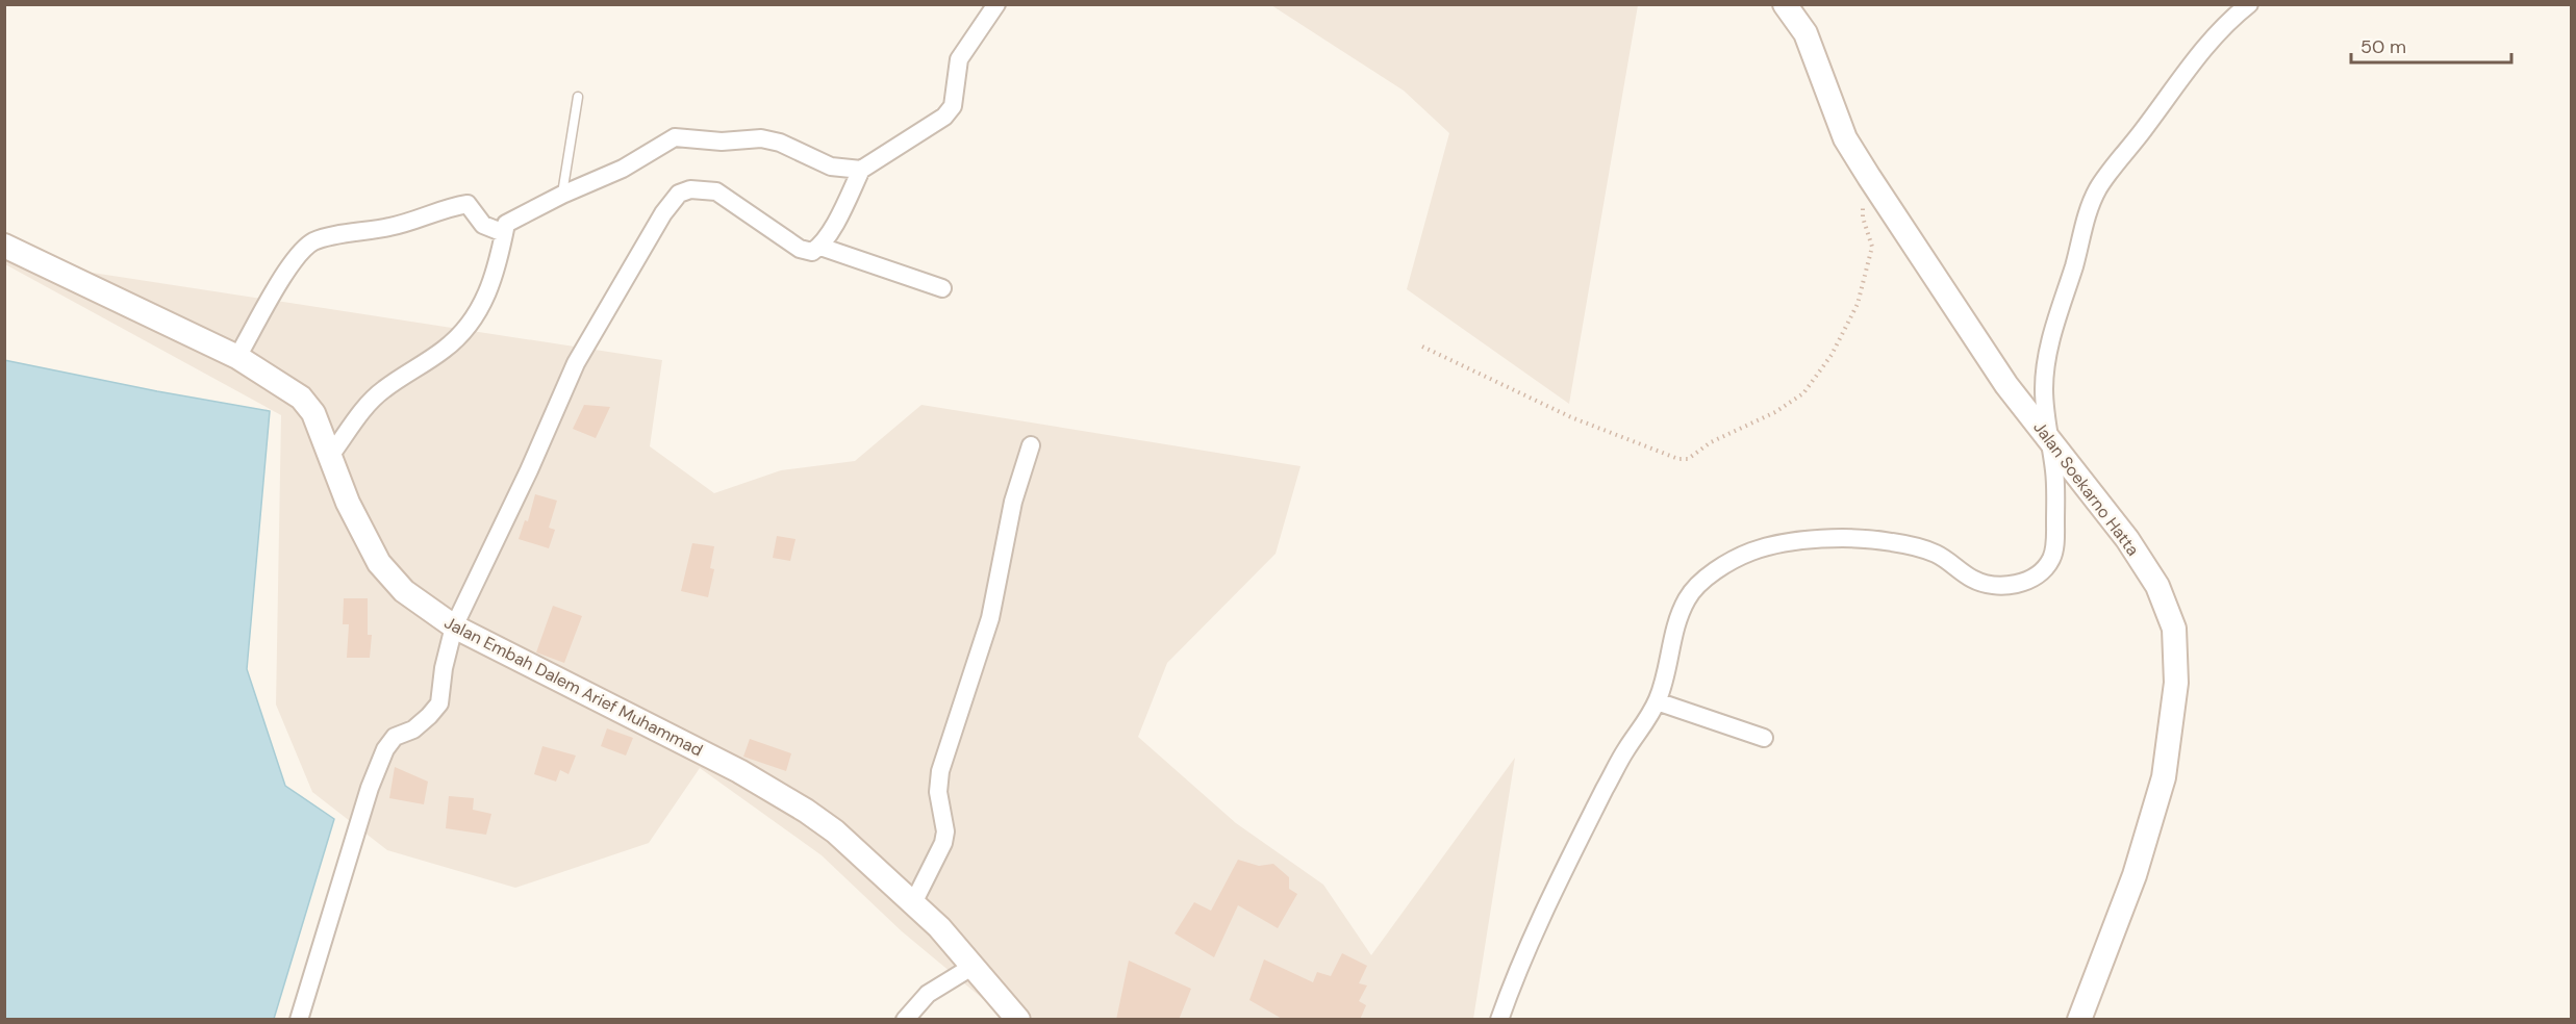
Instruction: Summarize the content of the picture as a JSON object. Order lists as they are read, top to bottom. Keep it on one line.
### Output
{"streets":{"street":["Jalan Soekarno Hatta","Jalan Embah Dalem Arief Muhammad"]},"scale_bar":"50 m"}
